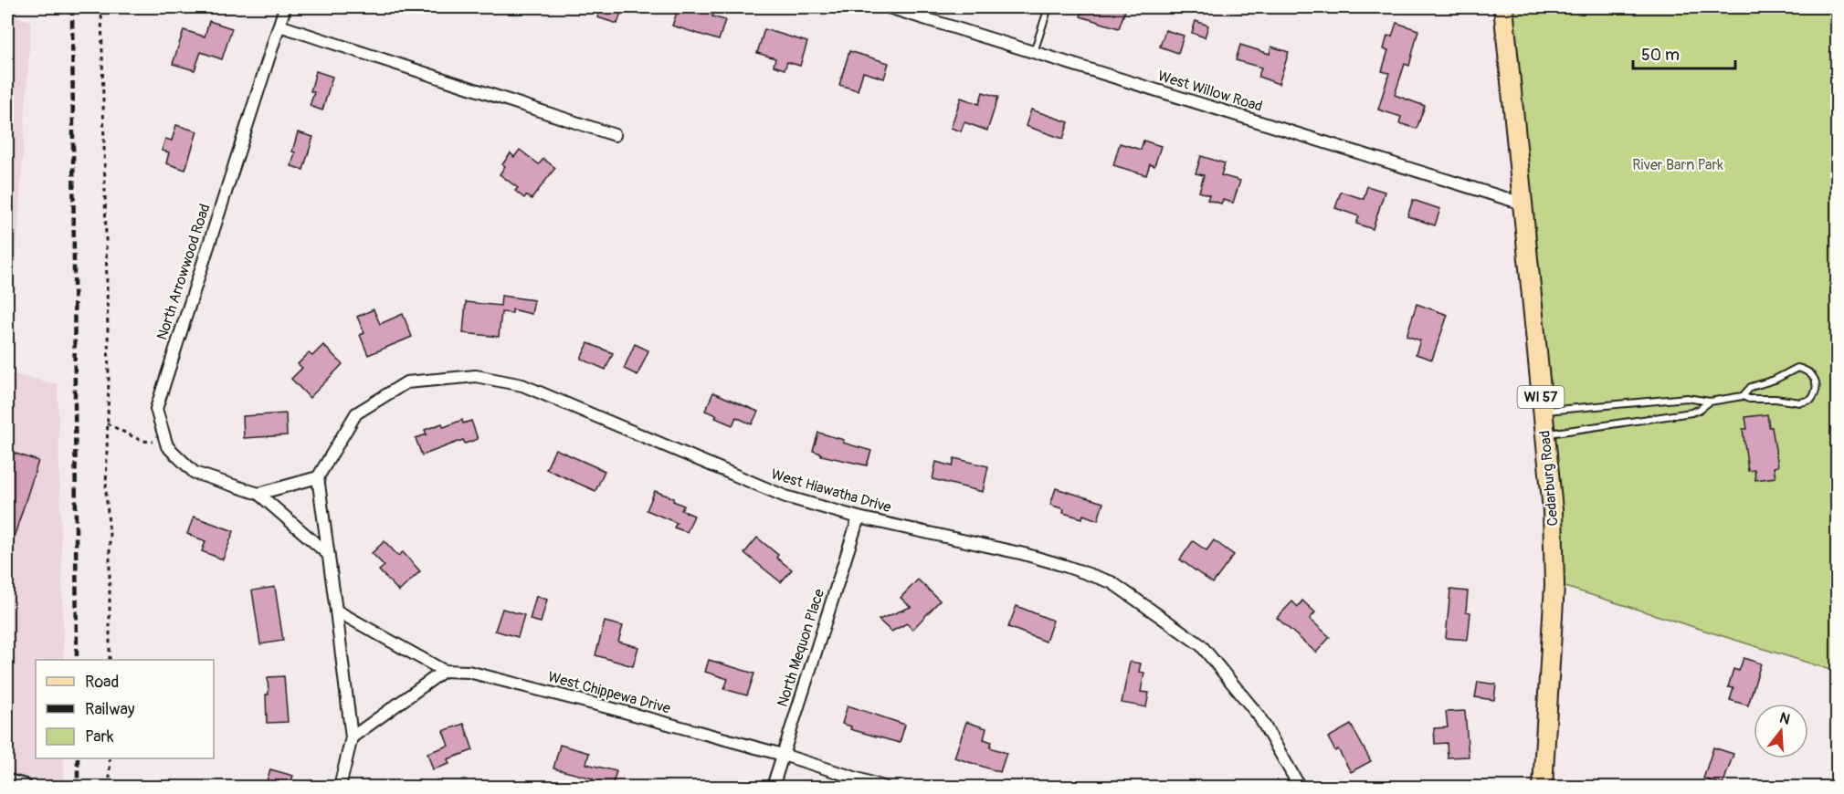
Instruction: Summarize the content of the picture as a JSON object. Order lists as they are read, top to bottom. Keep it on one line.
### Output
{"streets":{"main road":["WI 57","Cedarburg Road"],"street":["West Willow Road","North Arrowwood Road","West Hiawatha Drive","North Mequon Place","West Chippewa Drive"]},"crossings":[["West Willow Road","Cedarburg Road"],["West Hiawatha Drive","North Mequon Place"],["North Mequon Place","West Chippewa Drive"]],"parks":["River Barn Park"],"legend":["Road","Railway","Park"],"scale_bar":"50 m","north":"top"}
